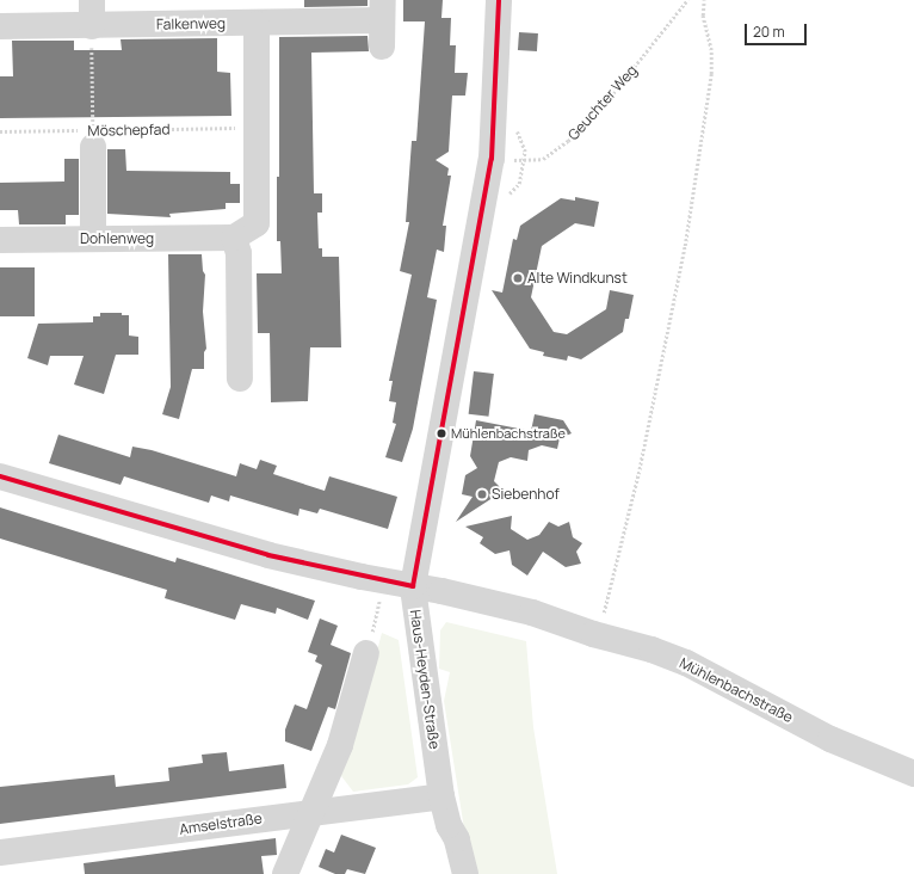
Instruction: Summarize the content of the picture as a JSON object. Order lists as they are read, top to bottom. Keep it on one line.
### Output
{"streets":{"street":["Falkenweg","Dohlenweg","Haus-Heyden-Straße","Mühlenbachstraße","Amselstraße"],"path":["Geuchter Weg","Möschepfad"]},"crossings":[["Geuchter Weg","Haus-Heyden-Straße"],["Haus-Heyden-Straße","Mühlenbachstraße"],["Haus-Heyden-Straße","Amselstraße"]],"places":["Alte Windkunst","Mühlenbachstraße","Siebenhof"],"scale_bar":"20 m"}
